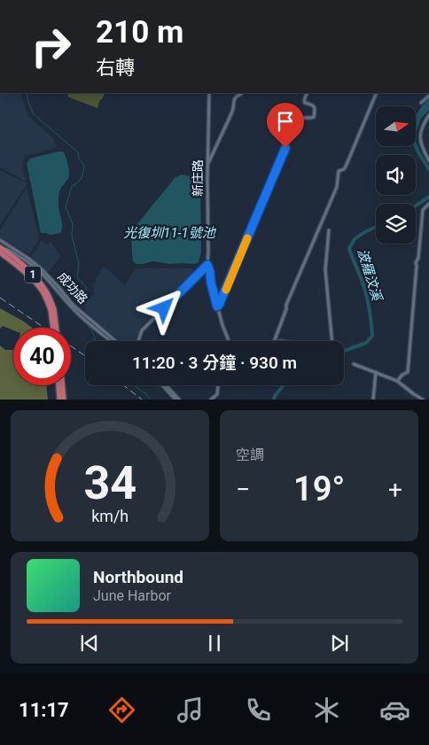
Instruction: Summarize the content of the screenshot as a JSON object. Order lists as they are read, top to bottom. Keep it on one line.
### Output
{"streets":{"main road":["1"],"street":["新庄路","成功路"]},"crossings":[["1","成功路"]],"water":["光復圳11-1號池","波羅汶溪"],"north":"right","page":{"turn":["210 m","右轉"],"limit":"40","trip":"11:20 · 3 分鐘 · 930 m","tile":"空調","heat":["−","19°","+"],"song":["Northbound","June Harbor"],"tabs":"11:17","gauge":["34","km/h"]}}
